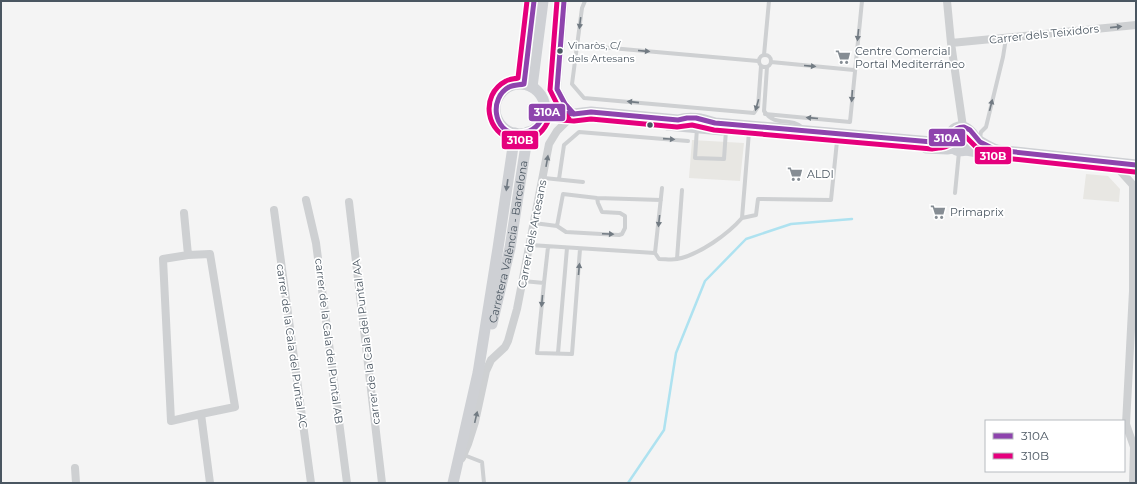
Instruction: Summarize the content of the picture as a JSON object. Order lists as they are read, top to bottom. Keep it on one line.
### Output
{"streets":{"street":["Carrer dels Teixidors","Carrer dels Artesans","Carretera València - Barcelona","carrer de la Cala del Puntal AB","carrer de la Cala del Puntal AA","carrer de la Cala del Puntal AC"]},"crossings":[["Carrer dels Artesans","Carretera València - Barcelona"]],"one_way":["Carrer dels Teixidors","Carrer dels Artesans"],"places":{"other":["Vinaròs, C/ dels Artesans"],"supermarket":["Centre Comercial Portal Mediterráneo","ALDI","Primaprix"]},"lines":["transit line 310A","transit line 310B"],"legend":["310A","310B"]}
